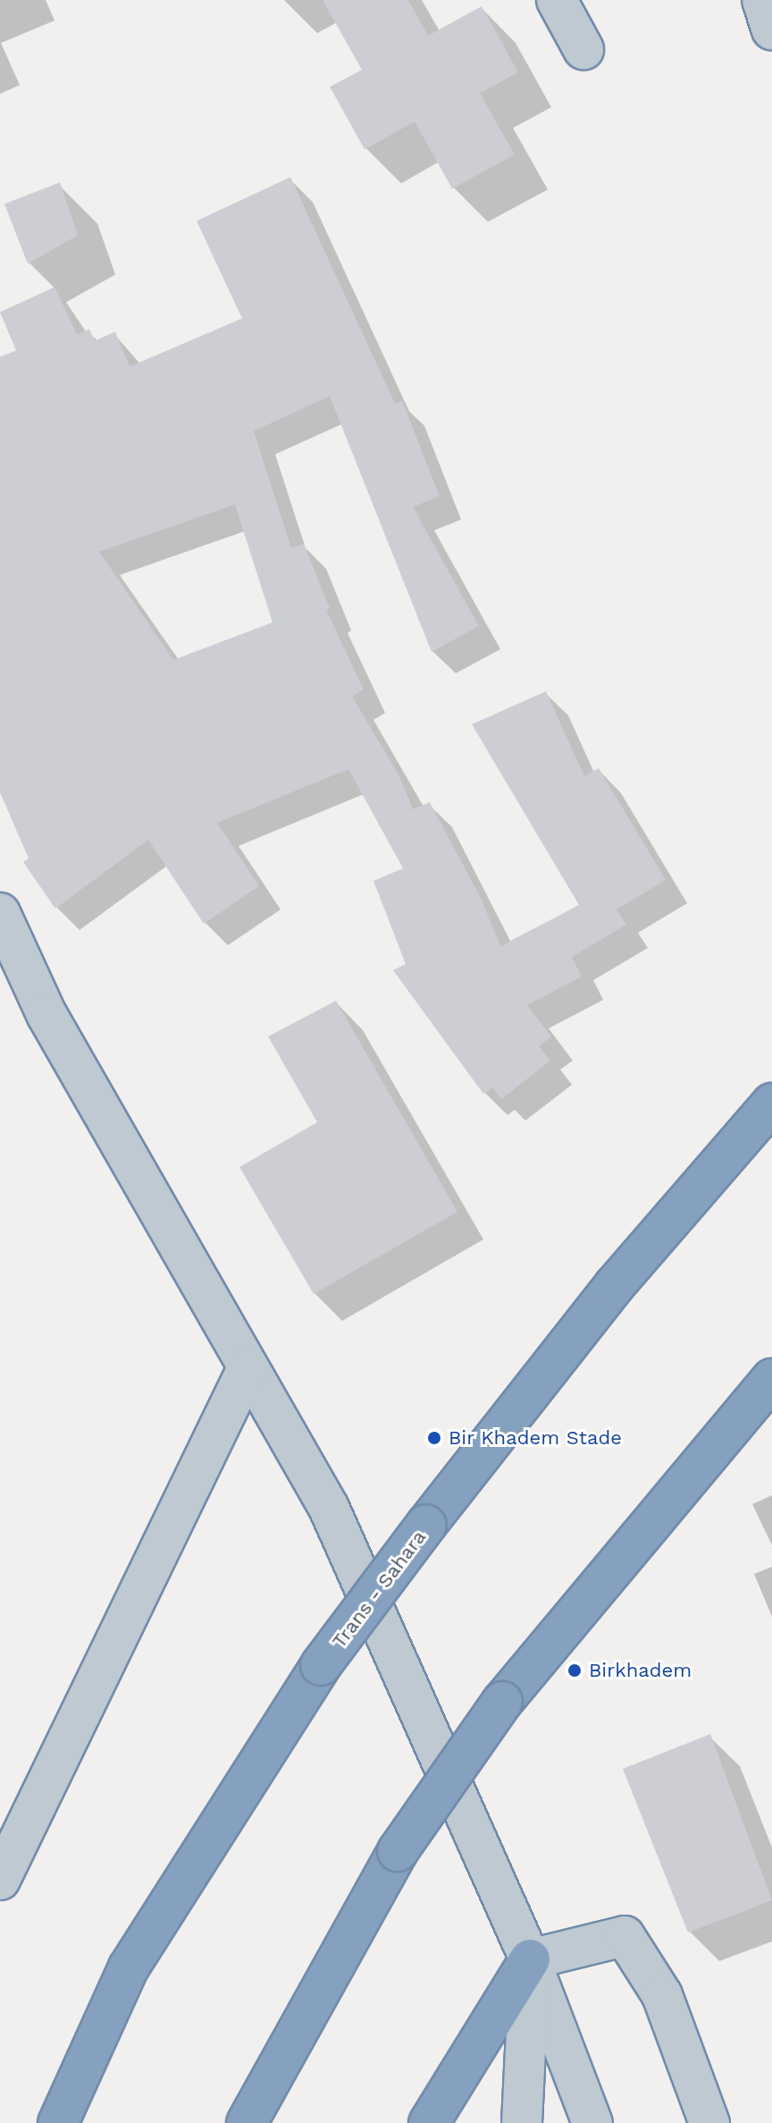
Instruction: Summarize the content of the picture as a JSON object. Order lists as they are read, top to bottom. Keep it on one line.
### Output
{"streets":{"highway":["Trans - Sahara"]},"places":["Bir Khadem Stade","Birkhadem"]}
